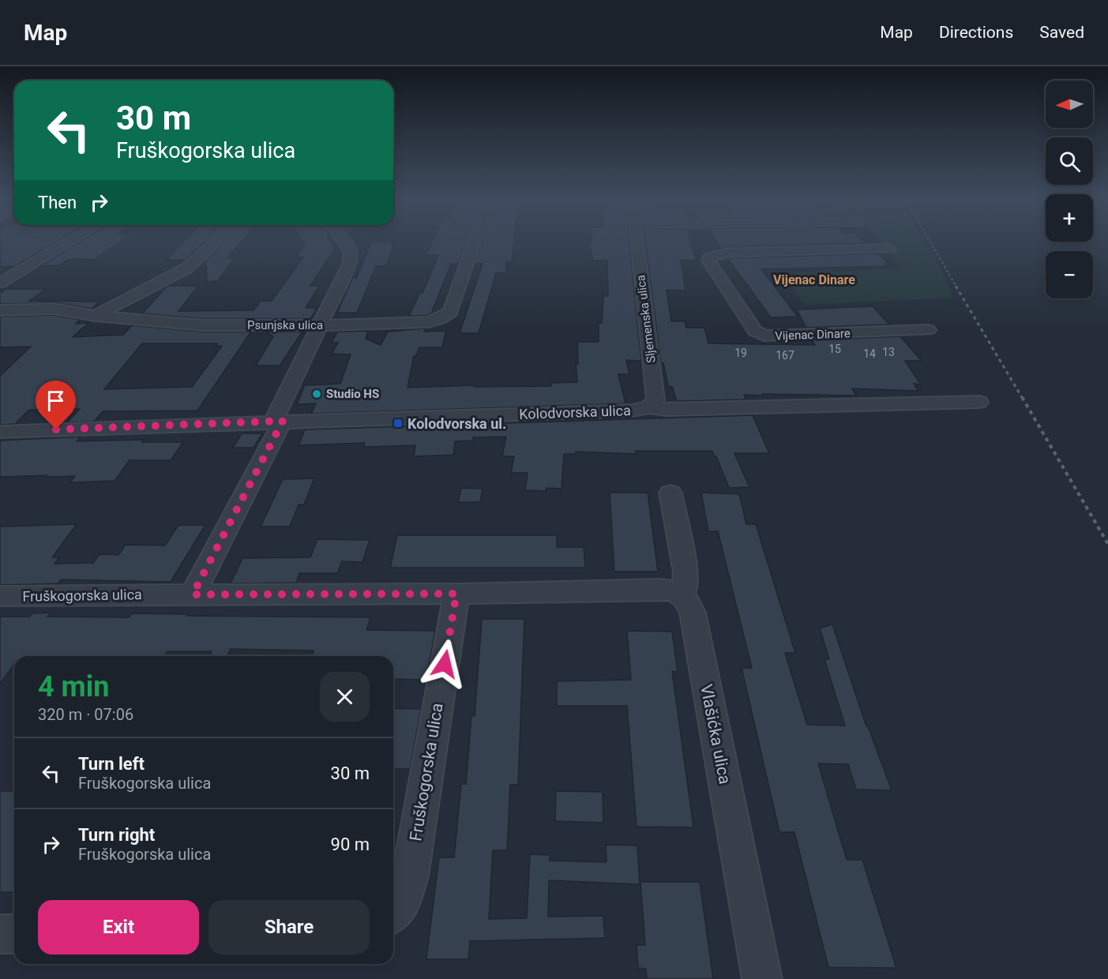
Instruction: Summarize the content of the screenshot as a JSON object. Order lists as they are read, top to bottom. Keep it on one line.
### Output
{"streets":{"street":["Sljemenska ulica","Psunjska ulica","Vijenac Dinare","Kolodvorska ulica","Fruškogorska ulica","Vlašićka ulica"]},"crossings":[["Sljemenska ulica","Kolodvorska ulica"],["Fruškogorska ulica","Vlašićka ulica"]],"districts":["Vijenac Dinare"],"places":{"other":["Studio HS"],"transit":["Kolodvorska ul."]},"house_numbers":["15","13","19","14","167"],"north":"left","page":{"header":"Map","nav":["Map","Directions","Saved"],"map_buttons":["+","−"],"turn":["30 m","Fruškogorska ulica"],"then":"Then","heading":["4 min","320 m · 07:06"],"list":[{"name":"Turn left","note":"Fruškogorska ulica","value":"30 m"},{"name":"Turn right","note":"Fruškogorska ulica","value":"90 m"}],"buttons":["Exit","Share"]}}
